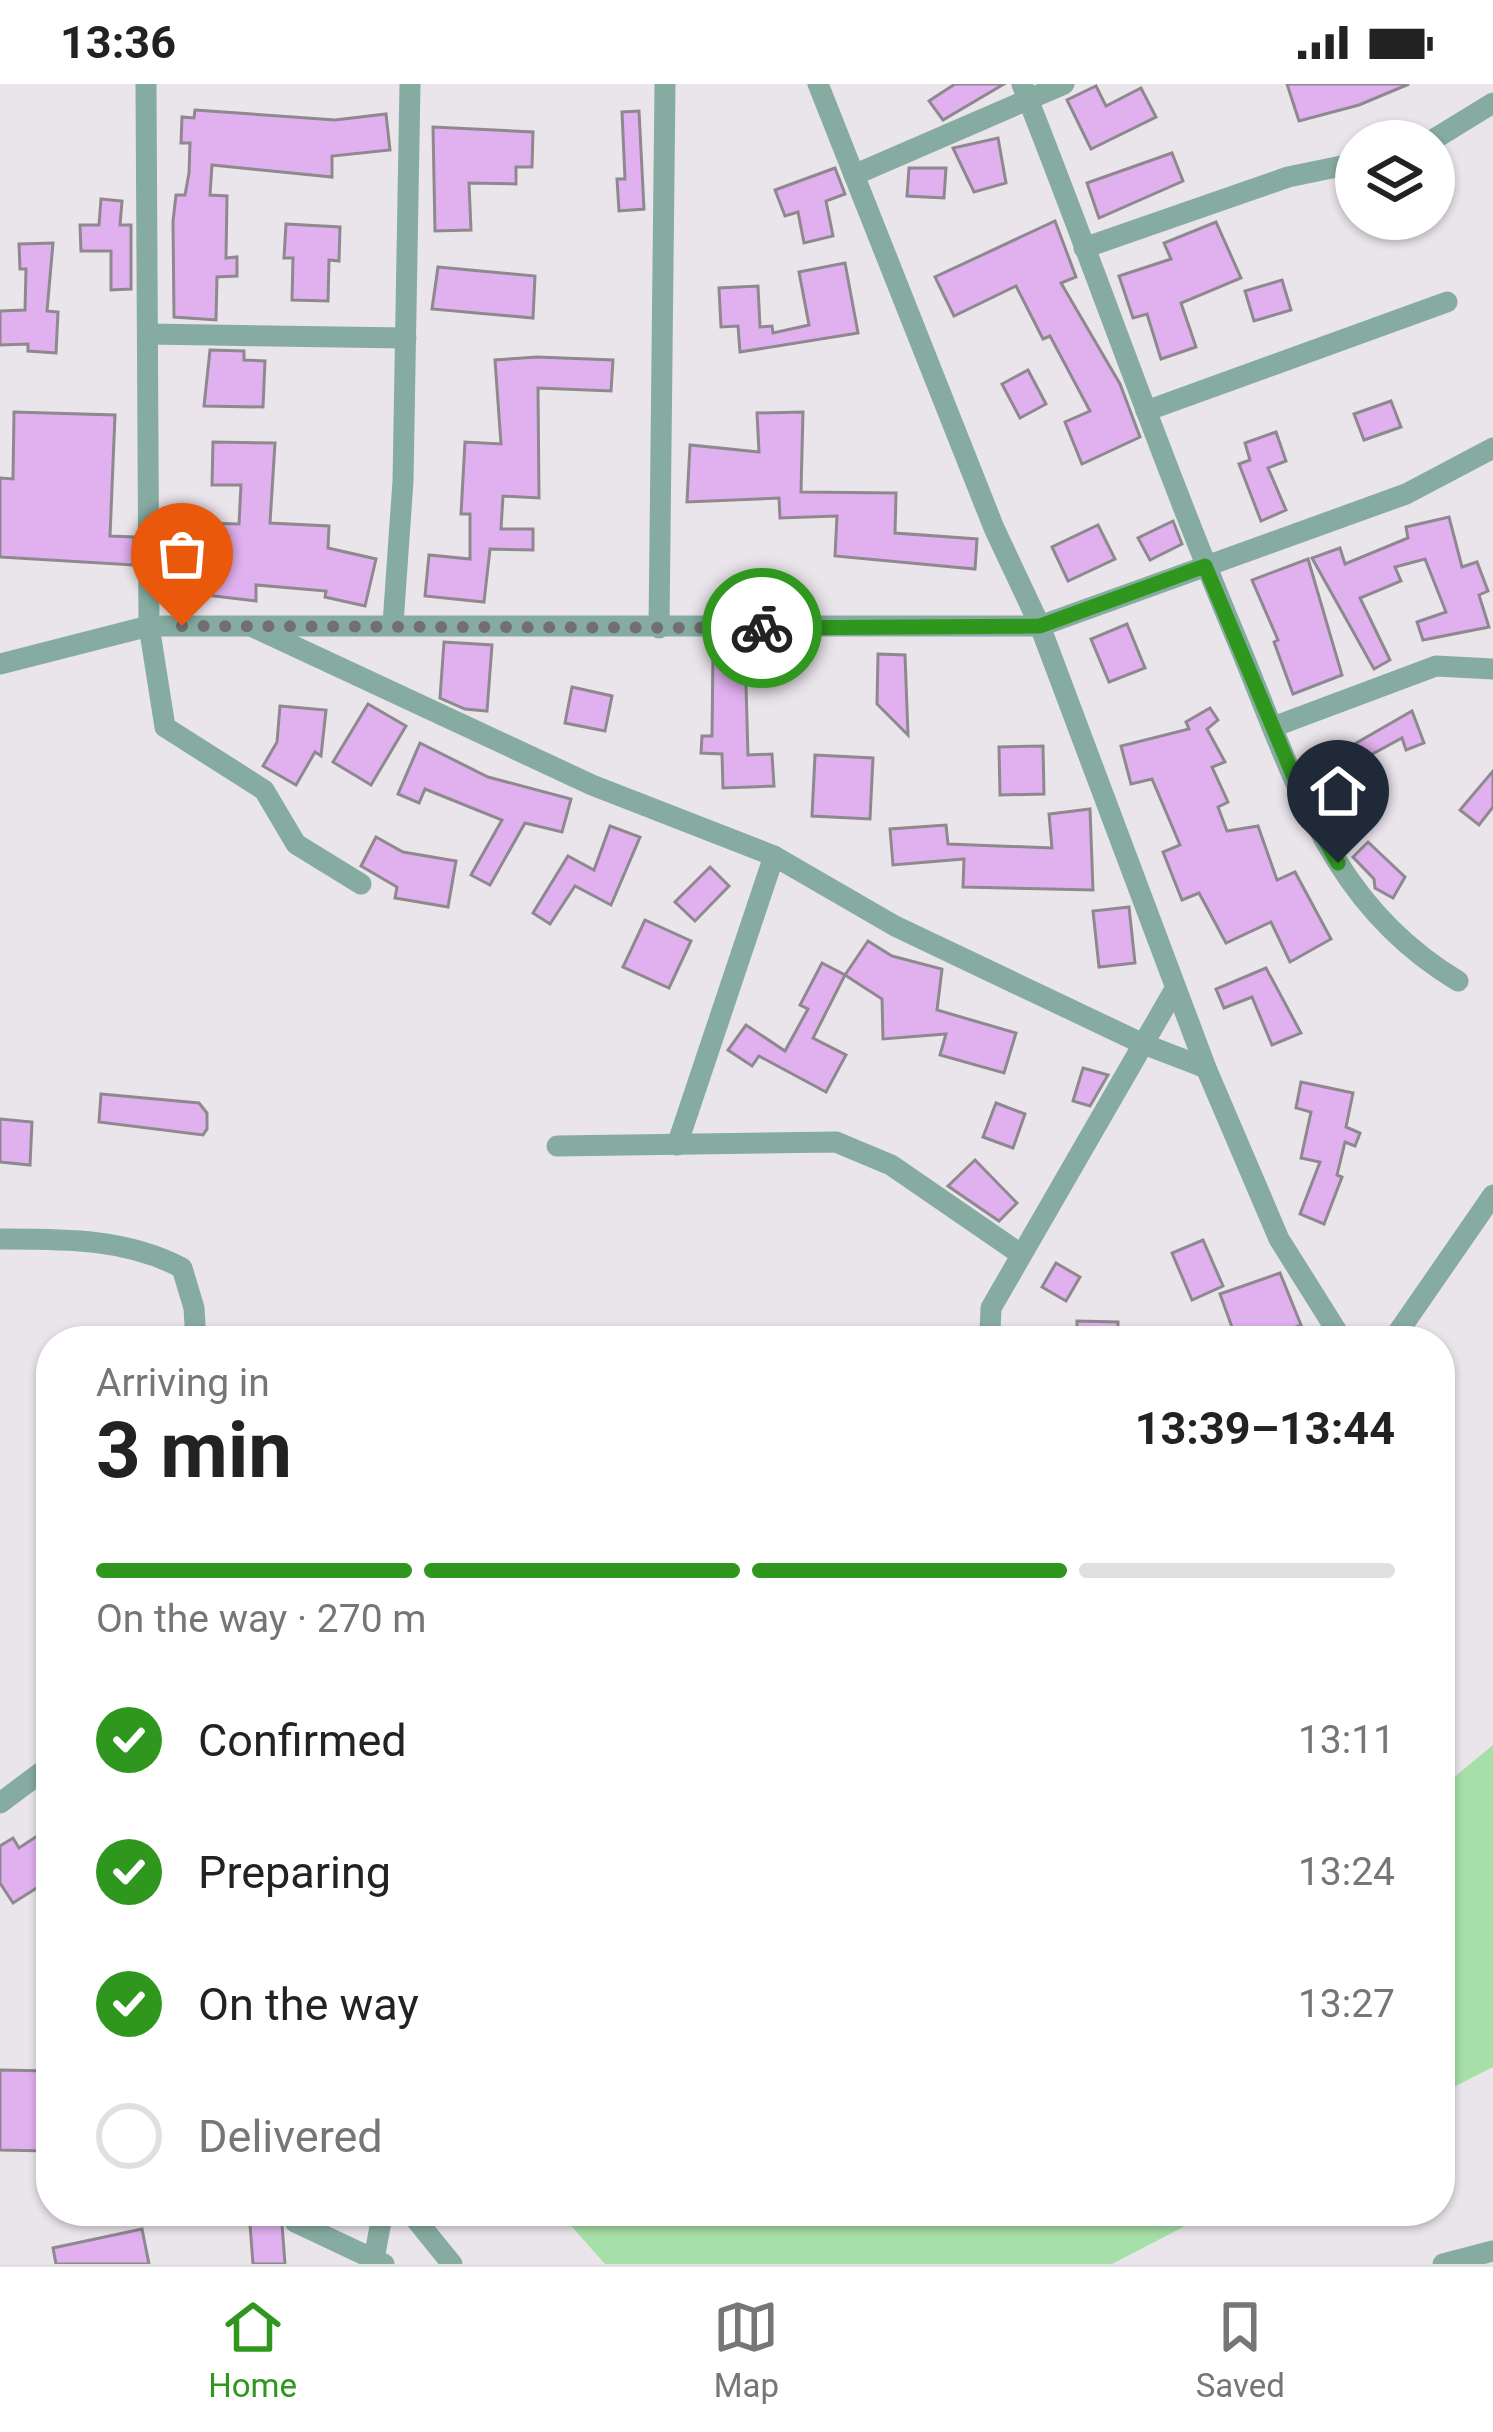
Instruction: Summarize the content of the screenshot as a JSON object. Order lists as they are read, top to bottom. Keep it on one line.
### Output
{"page":{"status":"13:36","heading":["3 min","Arriving in","13:39–13:44"],"bar":"On the way · 270 m","list":[["Confirmed","13:11"],["Preparing","13:24"],["On the way","13:27"],"Delivered"],"tabs":["Home","Map","Saved"]}}
